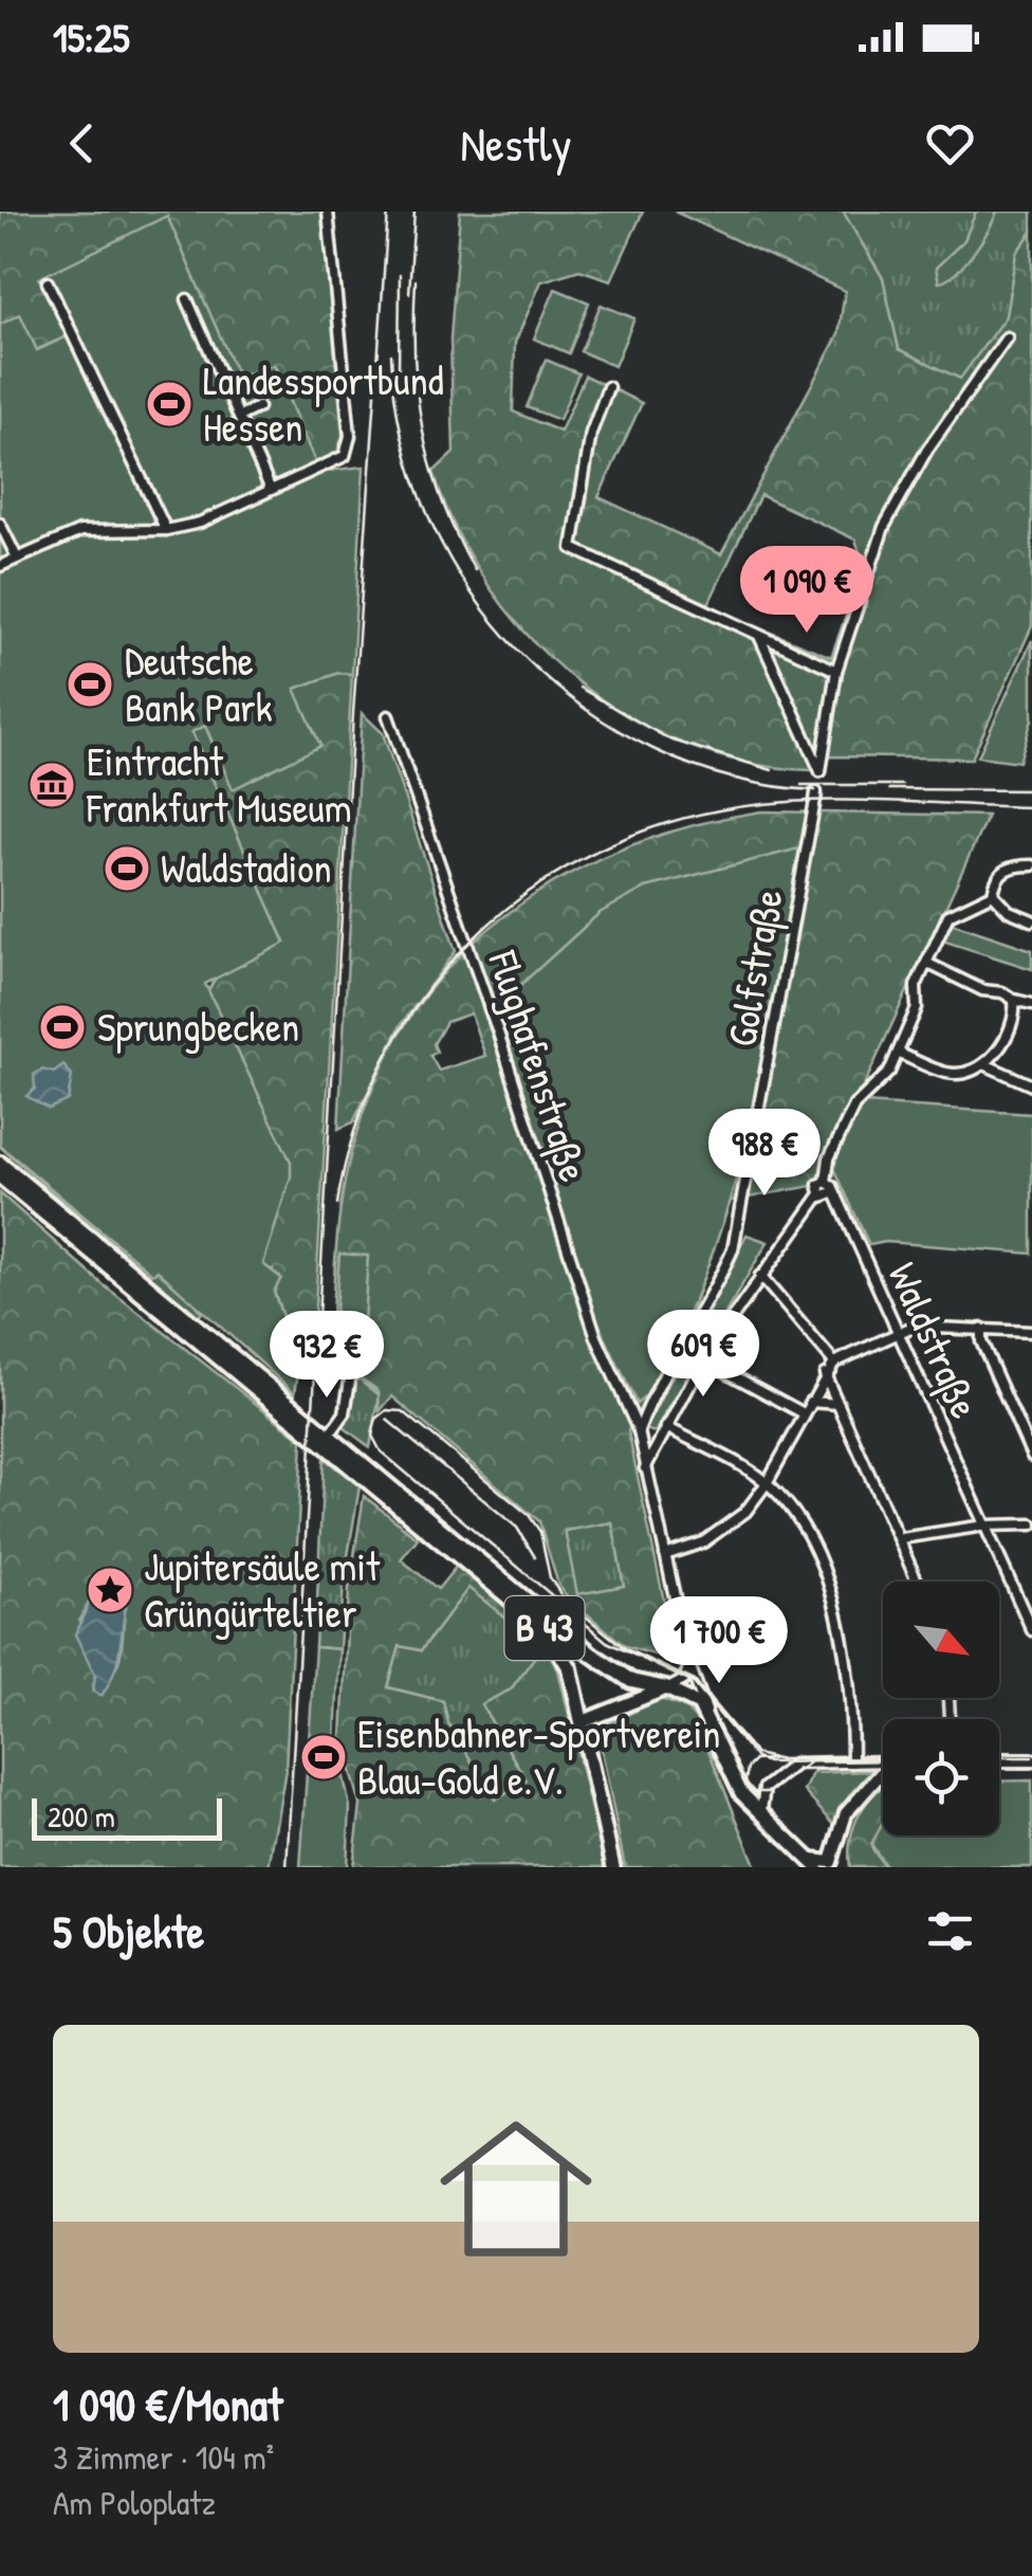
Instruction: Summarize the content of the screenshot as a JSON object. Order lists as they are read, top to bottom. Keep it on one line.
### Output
{"streets":{"highway":["B 43"],"street":["Golfstraße","Flughafenstraße","Waldstraße"]},"crossings":[["Golfstraße","Flughafenstraße"],["Flughafenstraße","B 43"]],"places":{"sports":["Landessportbund Hessen","Deutsche Bank Park","Waldstadion","Sprungbecken","Eisenbahner-Sportverein Blau-Gold e.V."],"museum":["Eintracht Frankfurt Museum"],"place":["Jupitersäule mit Grüngürteltier"]},"scale_bar":"200 m","north":"bottom right","page":{"status":"15:25","header":"Nestly","price":["1 090 €","988 €","609 €","932 €","1 700 €"],"scale":"200 m","heading":"5 Objekte","list":[{"name":"1 090 €/Monat","note":"3 Zimmer · 104 m² · Am Poloplatz"}]}}
